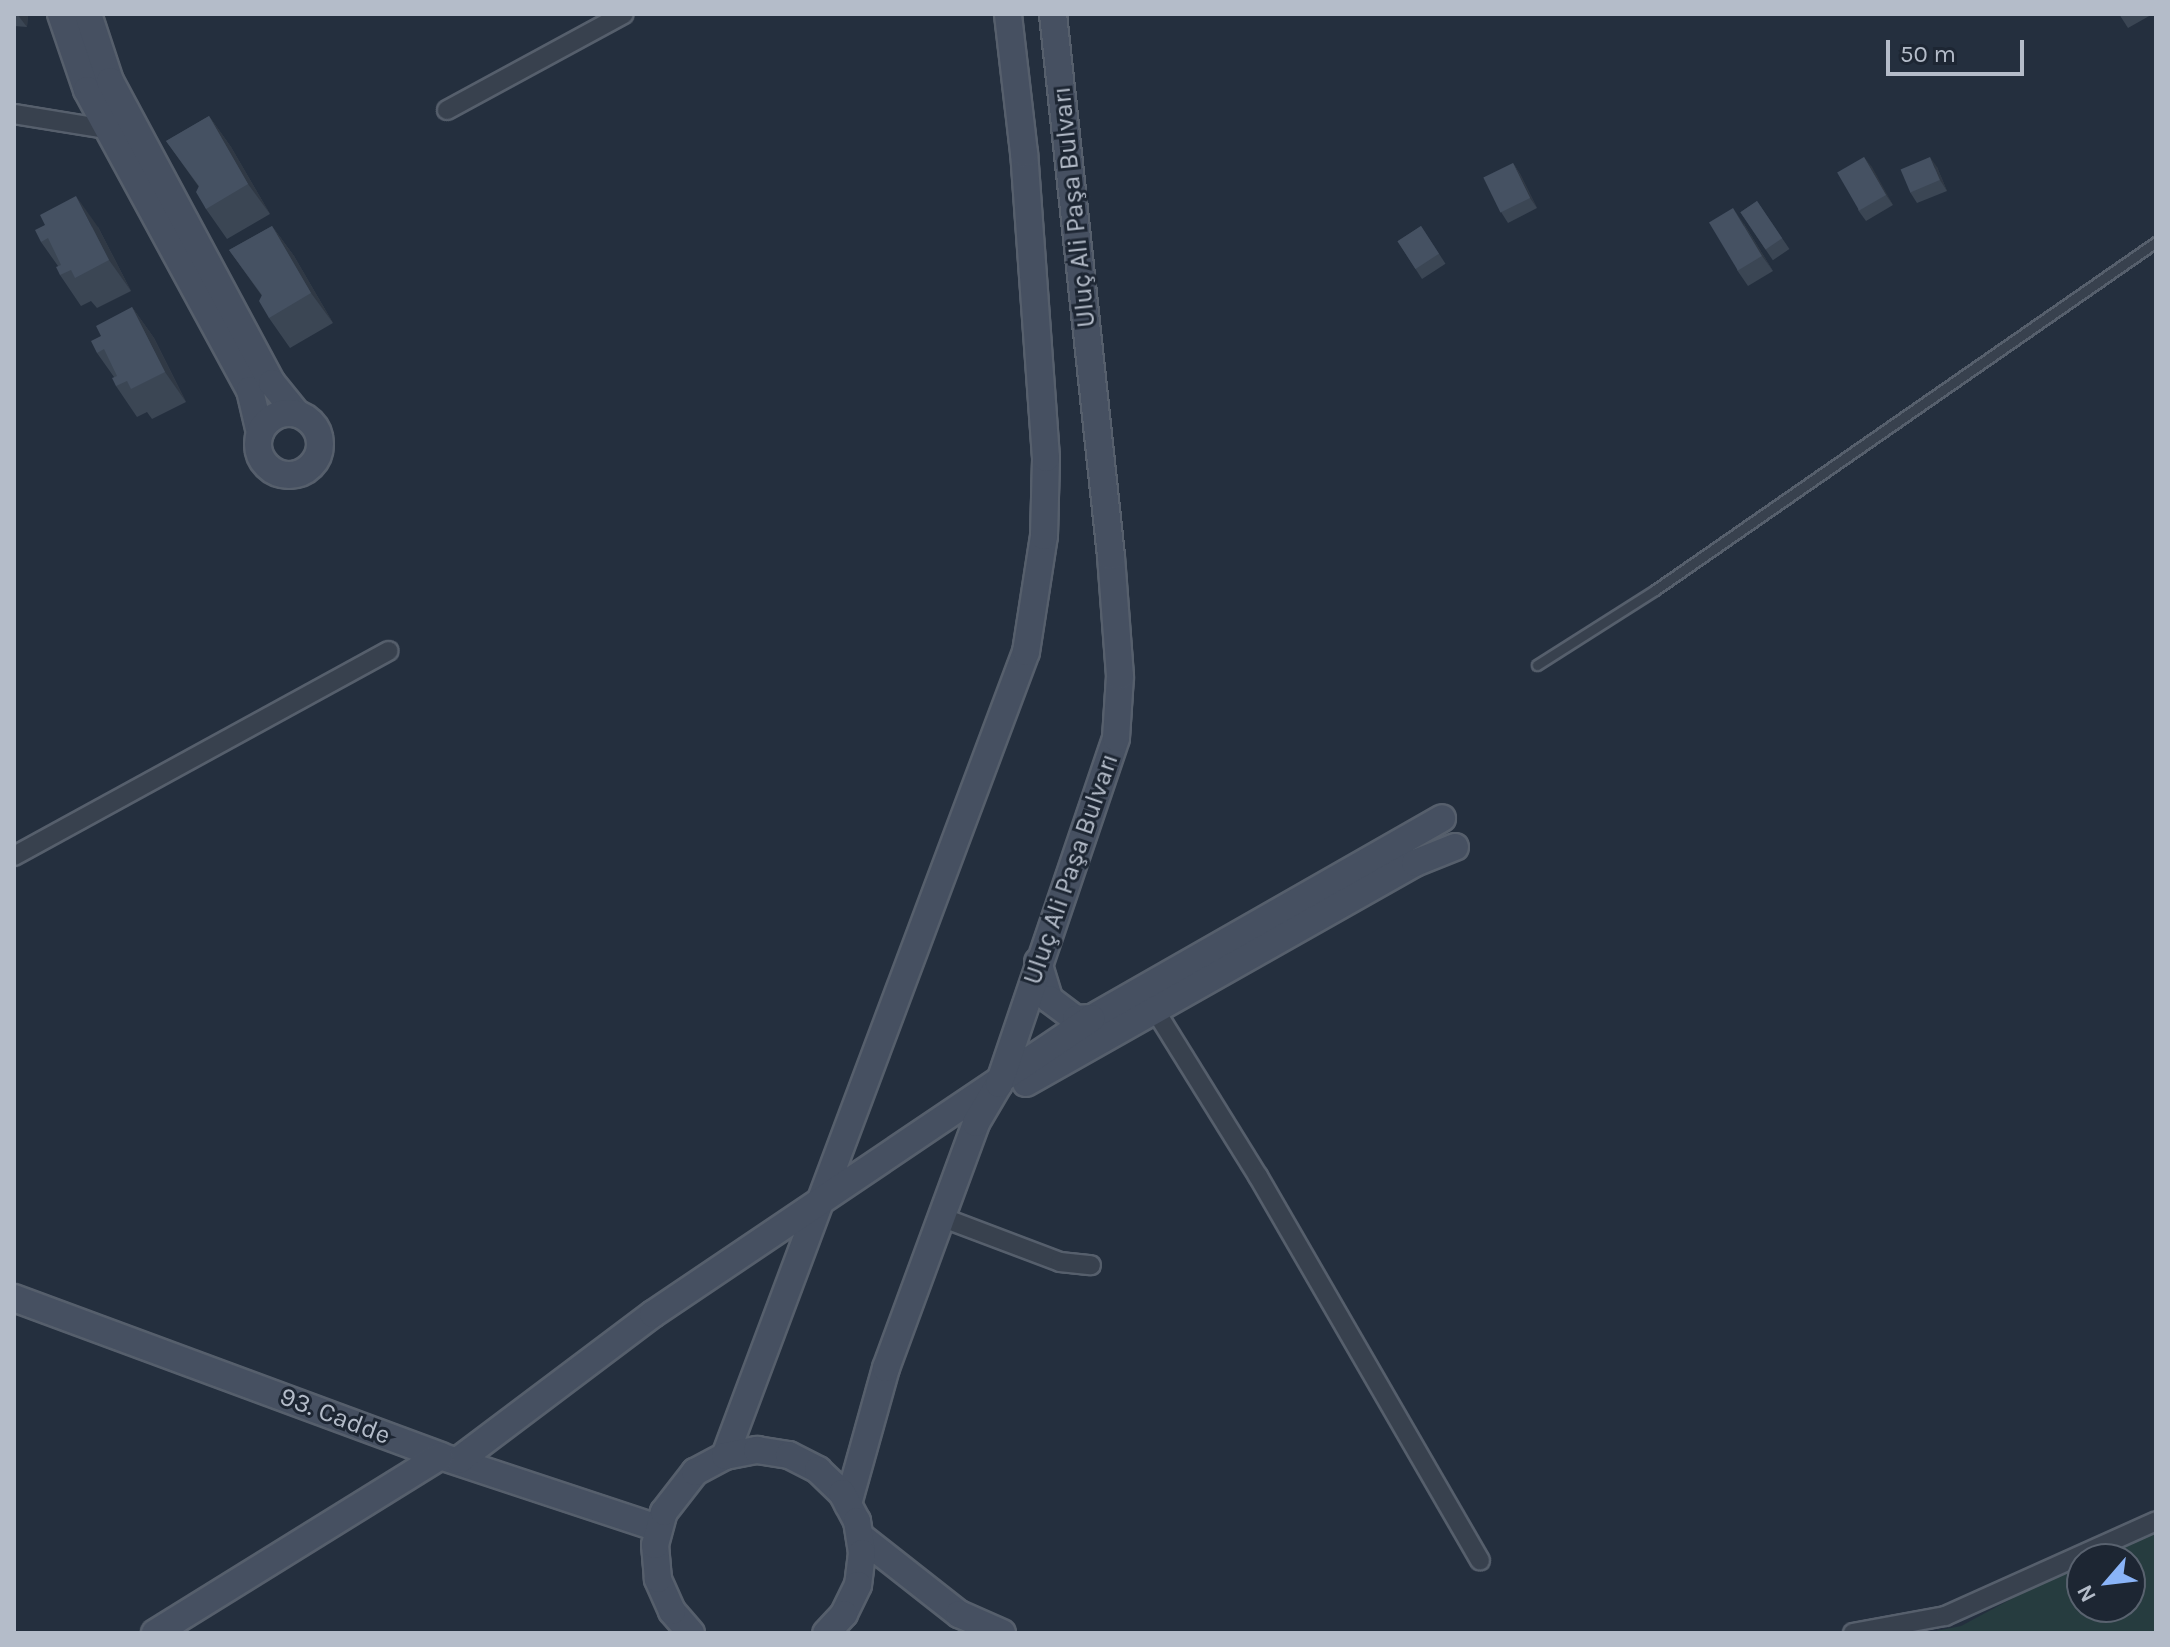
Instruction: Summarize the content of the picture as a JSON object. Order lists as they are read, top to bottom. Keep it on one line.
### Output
{"streets":{"street":["Uluç Ali Paşa Bulvarı","93. Cadde"]},"scale_bar":"50 m","north":"bottom left"}
